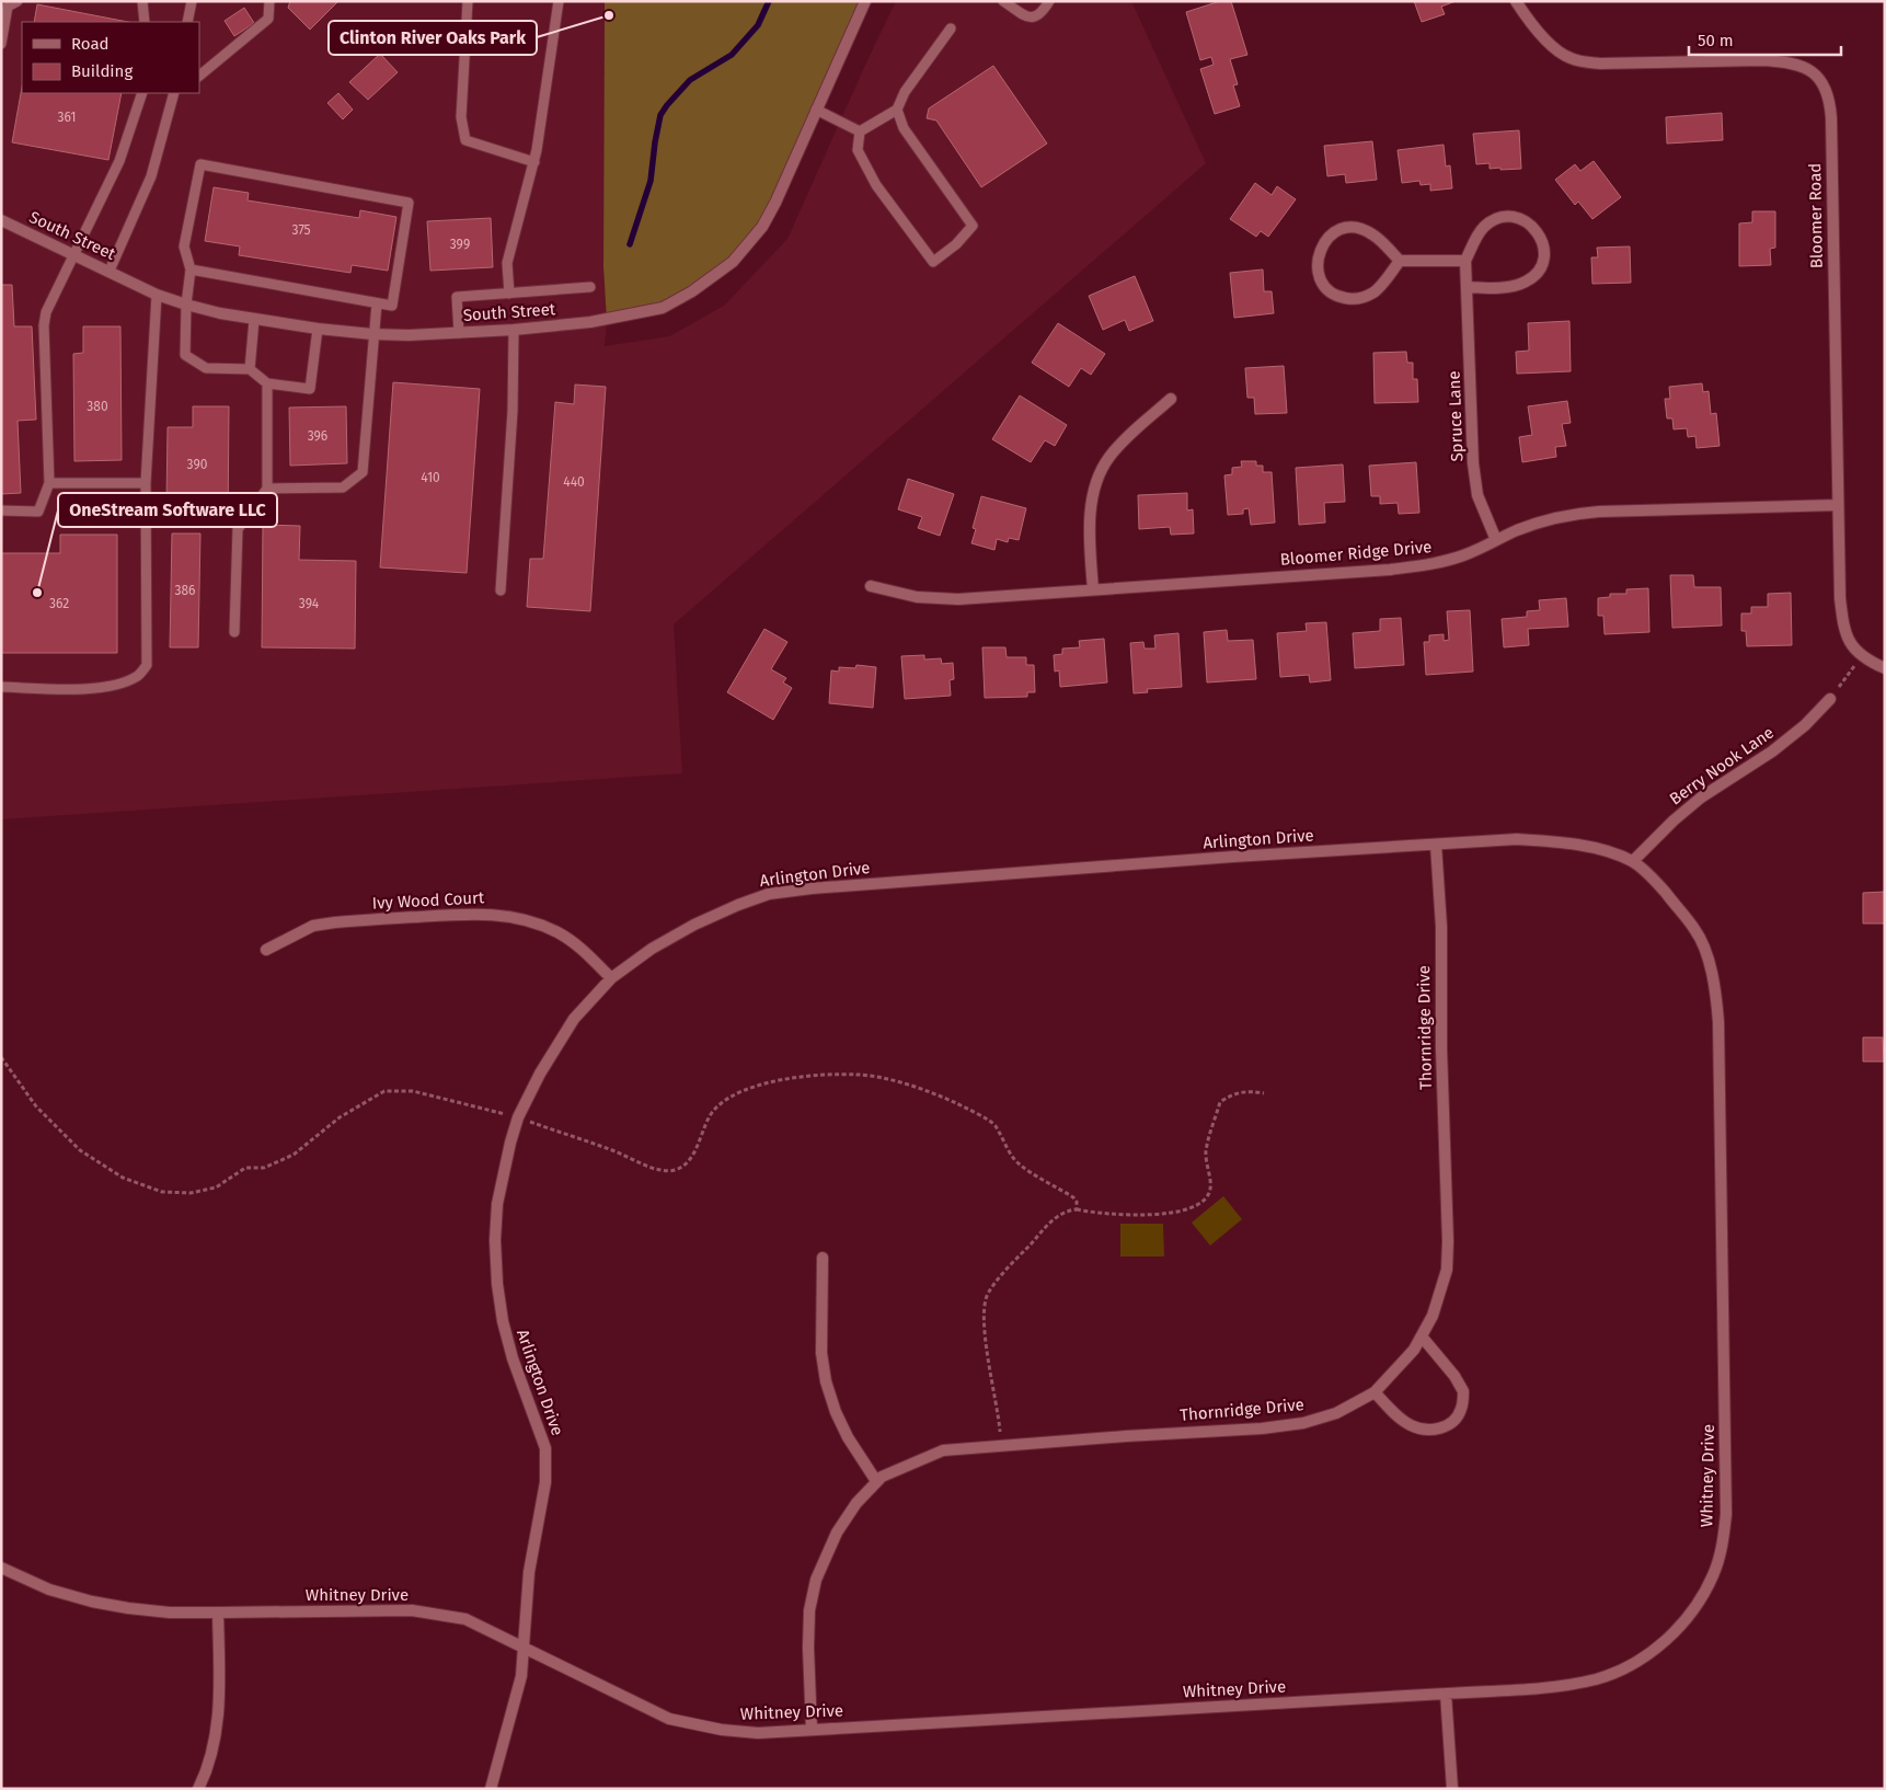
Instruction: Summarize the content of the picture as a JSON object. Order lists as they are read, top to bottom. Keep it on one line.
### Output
{"streets":{"street":["Bloomer Road","South Street","Spruce Lane","Bloomer Ridge Drive","Berry Nook Lane","Arlington Drive","Ivy Wood Court","Thornridge Drive","Whitney Drive"]},"crossings":[["Bloomer Road","Bloomer Ridge Drive"],["Spruce Lane","Bloomer Ridge Drive"],["Berry Nook Lane","Arlington Drive"],["Berry Nook Lane","Whitney Drive"],["Arlington Drive","Ivy Wood Court"],["Arlington Drive","Thornridge Drive"],["Arlington Drive","Whitney Drive"],["Thornridge Drive","Whitney Drive"]],"places":["Clinton River Oaks Park","OneStream Software LLC"],"house_numbers":["361","375","399","380","396","390","410","440","386","362","394"],"legend":["Road","Building"],"scale_bar":"50 m"}
